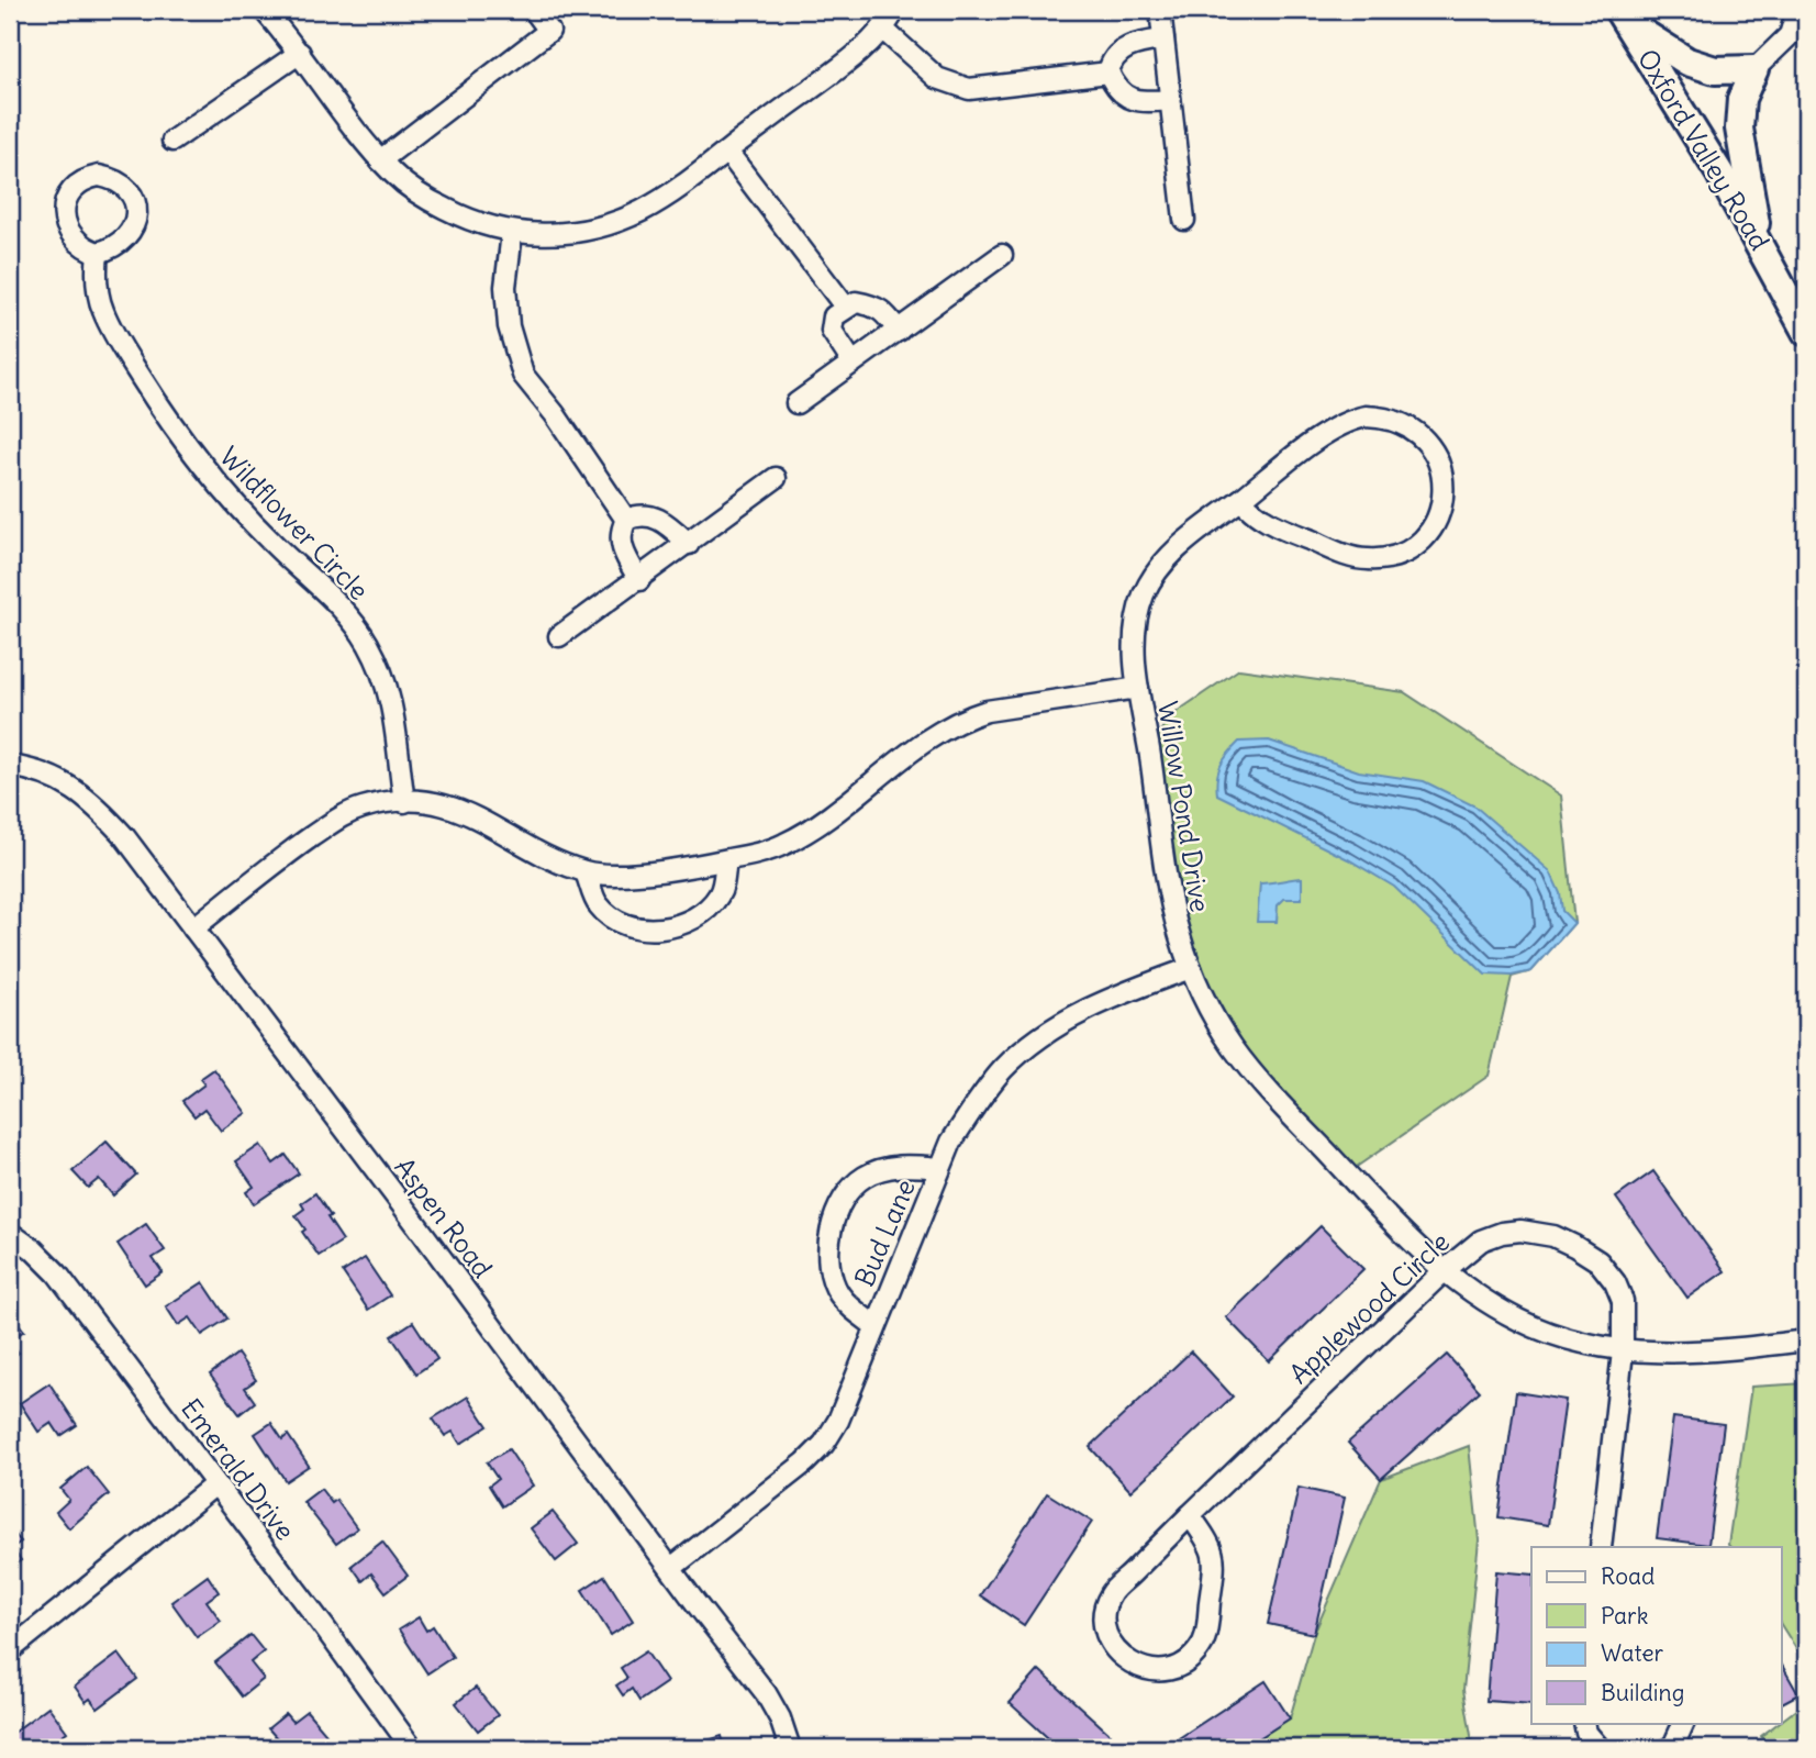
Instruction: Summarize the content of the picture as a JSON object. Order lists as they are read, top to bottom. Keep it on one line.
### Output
{"streets":{"main road":["Oxford Valley Road"],"street":["Wildflower Circle","Willow Pond Drive","Aspen Road","Bud Lane","Applewood Circle","Emerald Drive"]},"crossings":[["Wildflower Circle","Willow Pond Drive"],["Willow Pond Drive","Aspen Road"],["Willow Pond Drive","Bud Lane"],["Willow Pond Drive","Applewood Circle"],["Aspen Road","Bud Lane"]],"legend":["Road","Park","Water","Building"]}
